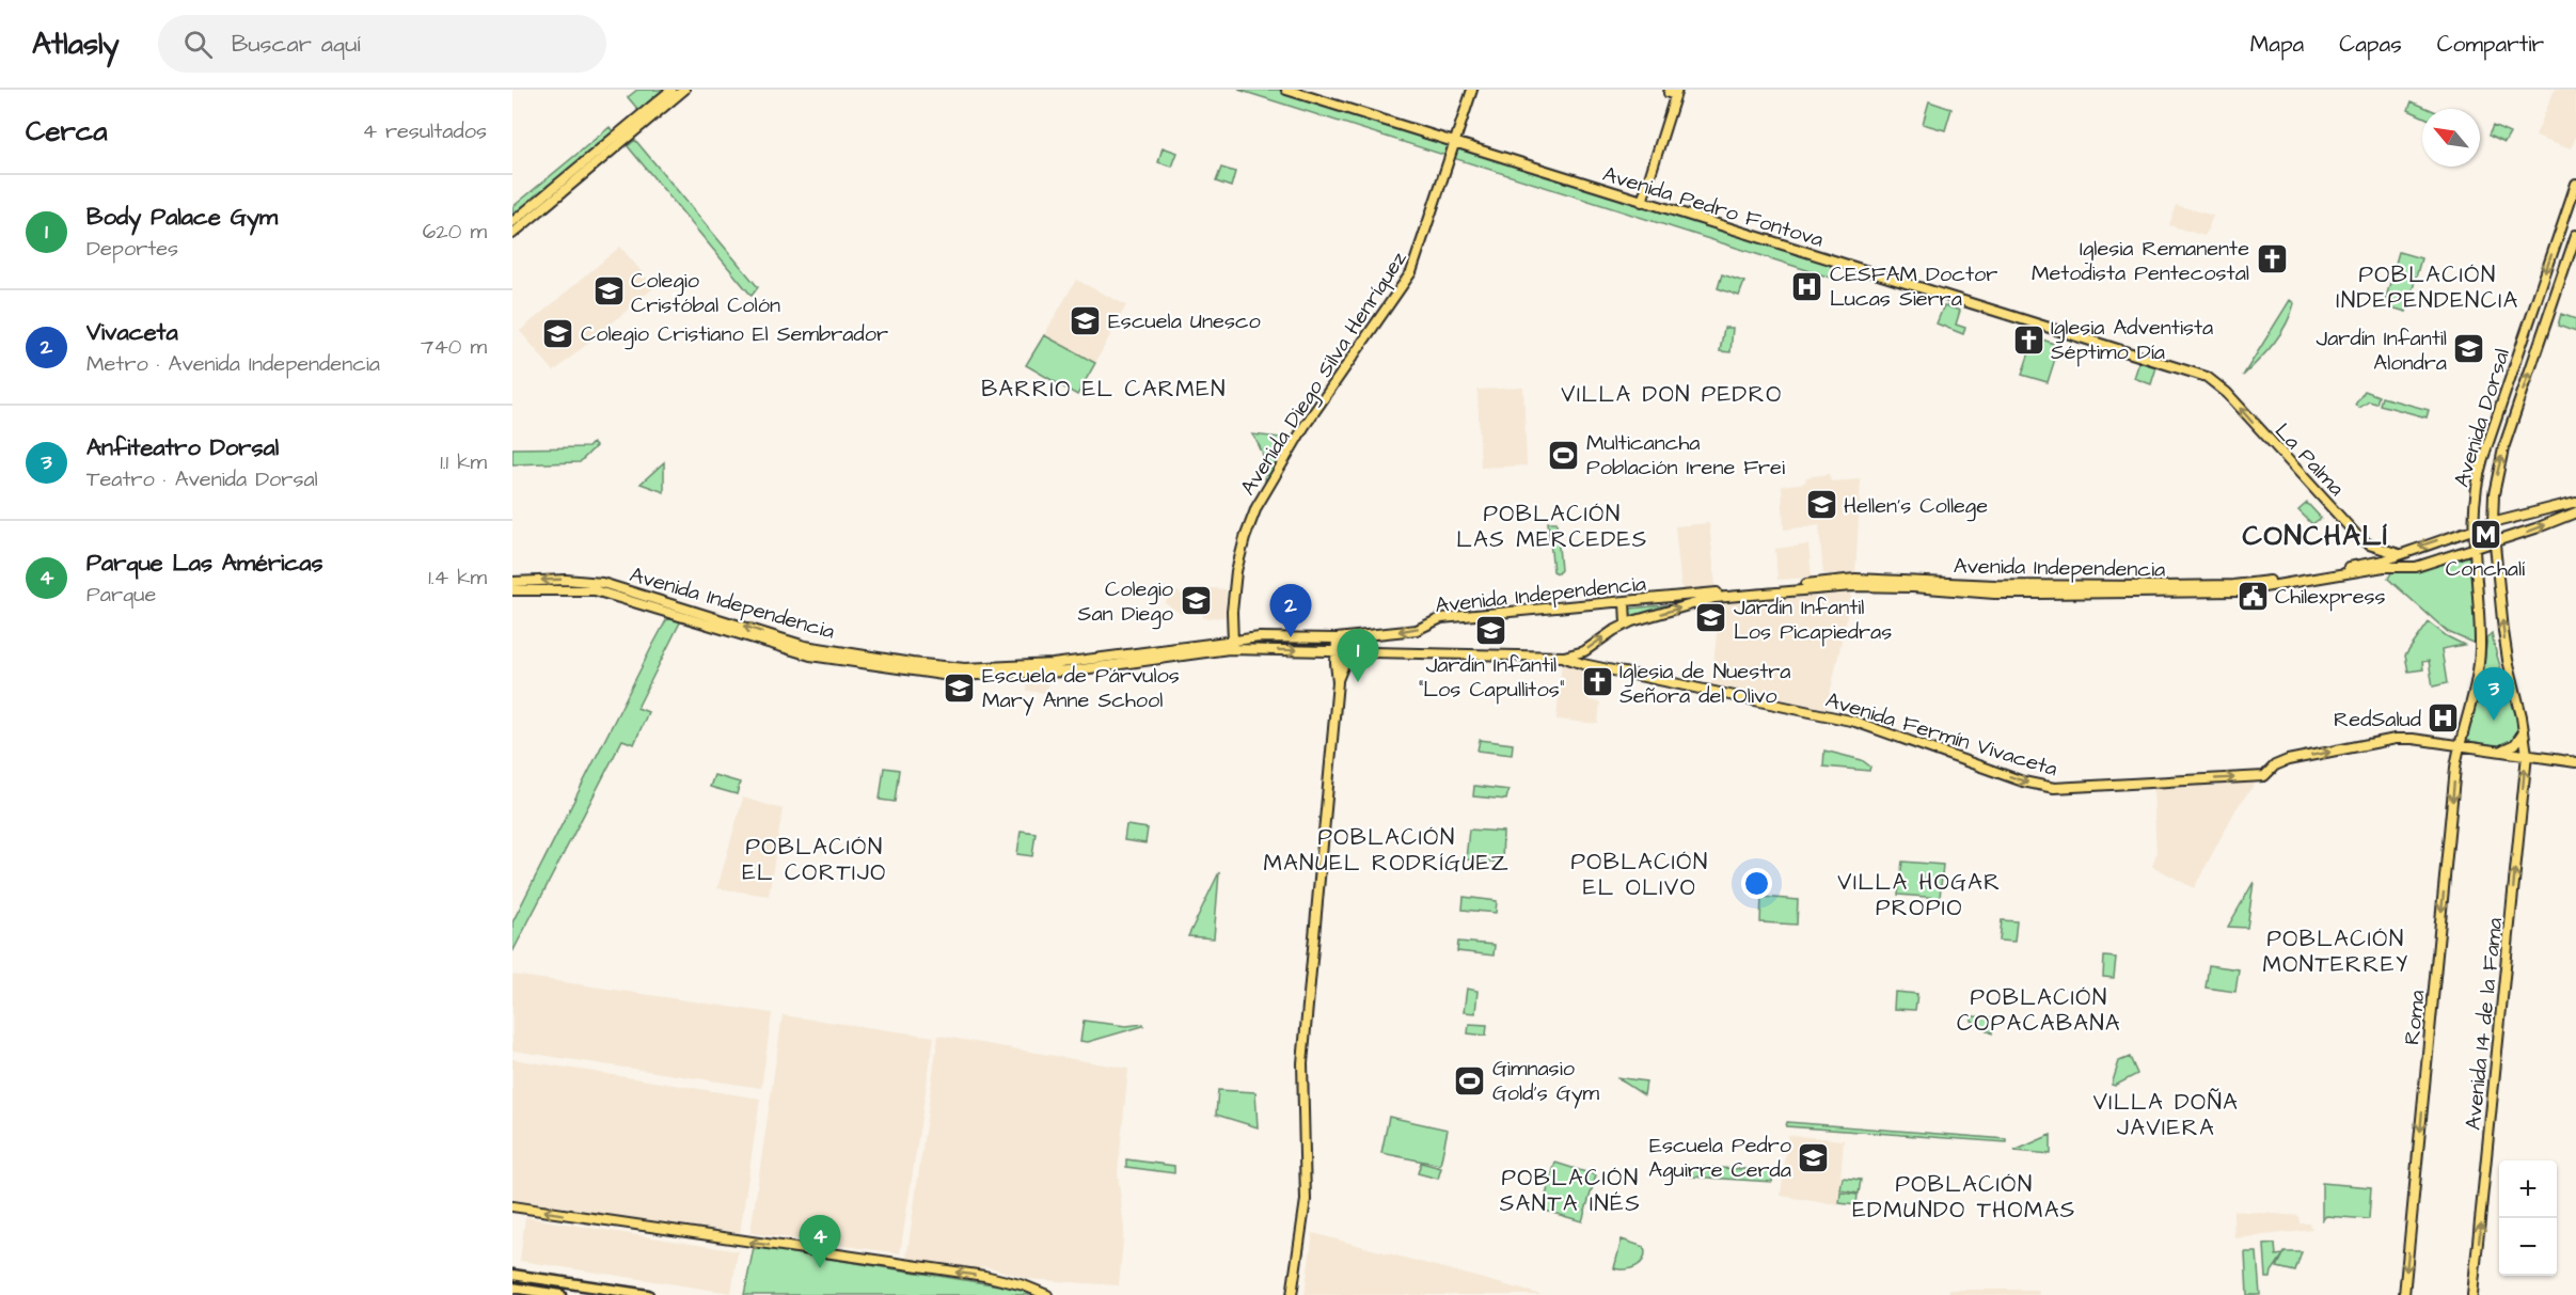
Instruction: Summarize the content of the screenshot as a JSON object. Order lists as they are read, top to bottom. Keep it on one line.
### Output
{"streets":{"main road":["Avenida Pedro Fontova","Avenida Diego Silva Henríquez","Avenida Dorsal","La Palma","Avenida Independencia","Avenida Fermín Vivaceta","Roma","Avenida 14 de la Fama"]},"crossings":[["Avenida Pedro Fontova","Avenida Diego Silva Henríquez"],["Avenida Pedro Fontova","La Palma"],["Avenida Diego Silva Henríquez","Avenida Independencia"],["Avenida Dorsal","Avenida Independencia"],["Avenida Dorsal","Avenida Fermín Vivaceta"],["Avenida Dorsal","Roma"],["Avenida Dorsal","Avenida 14 de la Fama"],["La Palma","Avenida Independencia"],["Avenida Independencia","Avenida Fermín Vivaceta"],["Avenida Fermín Vivaceta","Roma"],["Avenida Fermín Vivaceta","Avenida 14 de la Fama"]],"one_way":["La Palma","Avenida Fermín Vivaceta","Roma","Avenida 14 de la Fama"],"districts":["POBLACIÓN INDEPENDENCIA","BARRIO EL CARMEN","VILLA DON PEDRO","POBLACIÓN LAS MERCEDES","CONCHALÍ","POBLACIÓN MANUEL RODRÍGUEZ","POBLACIÓN EL CORTIJO","POBLACIÓN EL OLIVO","VILLA HOGAR PROPIO","POBLACIÓN MONTERREY","POBLACIÓN COPACABANA","VILLA DOÑA JAVIERA","POBLACIÓN SANTA INÉS","POBLACIÓN EDMUNDO THOMAS"],"places":{"church":["Iglesia Remanente Metodista Pentecostal","Iglesia Adventista Séptimo Día","Iglesia de Nuestra Señora del Olivo"],"hospital":["CESFAM Doctor Lucas Sierra","RedSalud"],"school or university":["Colegio Cristóbal Colón","Escuela Unesco","Colegio Cristiano El Sembrador","Jardín Infantil Alondra","Hellen's College","Colegio San Diego","Jardín Infantil Los Picapiedras","Jardín Infantil \"Los Capullitos\"","Escuela de Párvulos Mary Anne School","Escuela Pedro Aguirre Cerda"],"sports":["Multicancha Población Irene Frei","Gimnasio Gold's Gym"],"metro station":["Conchalí"],"public building":["Chilexpress"]},"north":"top left","page":{"header":"Atlasly","search":"Buscar aquí","nav":["Mapa","Capas","Compartir"],"heading":["Cerca","4 resultados"],"list":[{"mark":"1","name":"Body Palace Gym","note":"Deportes","value":"620 m"},{"mark":"2","name":"Vivaceta","note":"Metro · Avenida Independencia","value":"740 m"},{"mark":"3","name":"Anfiteatro Dorsal","note":"Teatro · Avenida Dorsal","value":"1.1 km"},{"mark":"4","name":"Parque Las Américas","note":"Parque","value":"1.4 km"}],"pins":["2","1","3","4"],"map_buttons":["+","−"]}}
